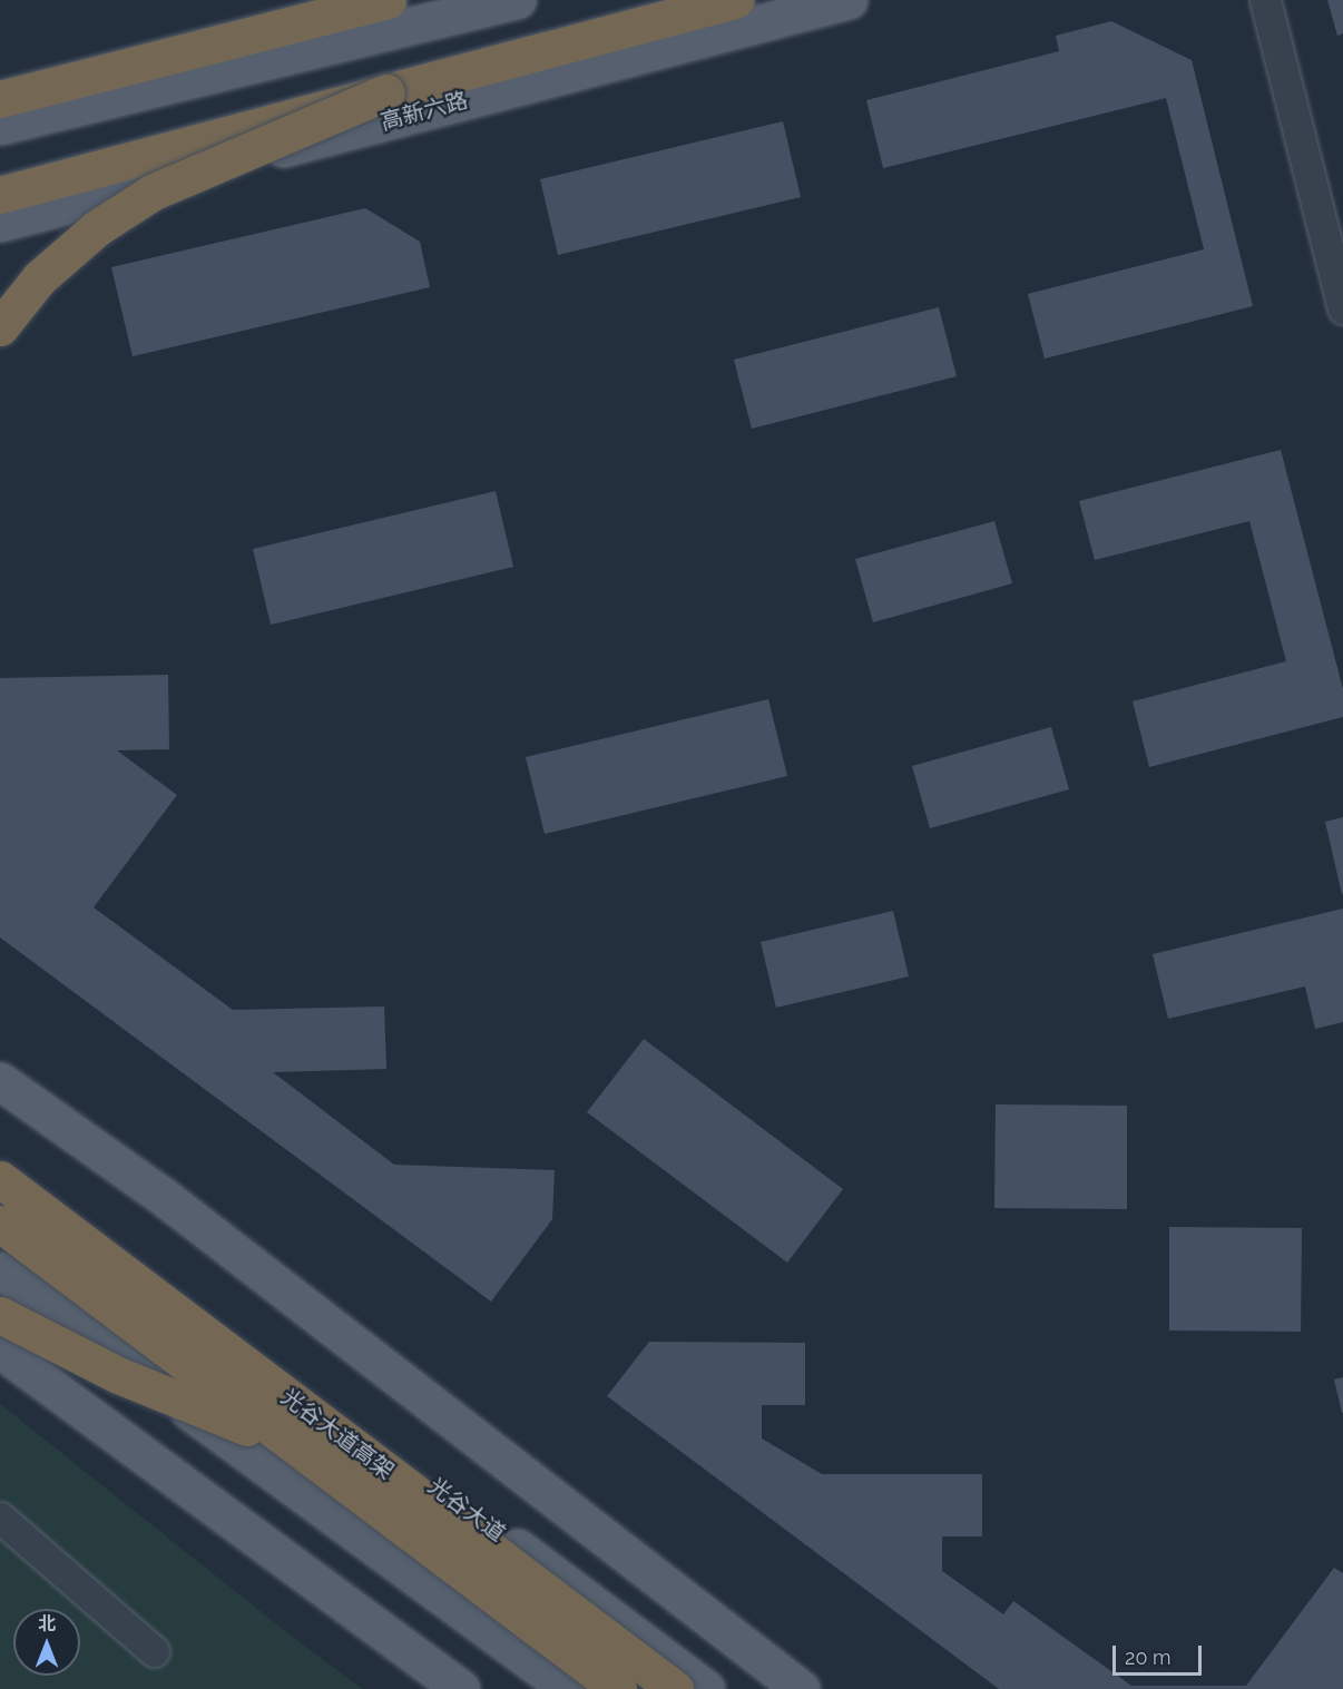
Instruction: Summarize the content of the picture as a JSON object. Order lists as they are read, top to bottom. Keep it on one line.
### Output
{"streets":{"highway":["光谷大道高架"],"main road":["高新六路","光谷大道"]},"scale_bar":"20 m","north":"top"}
